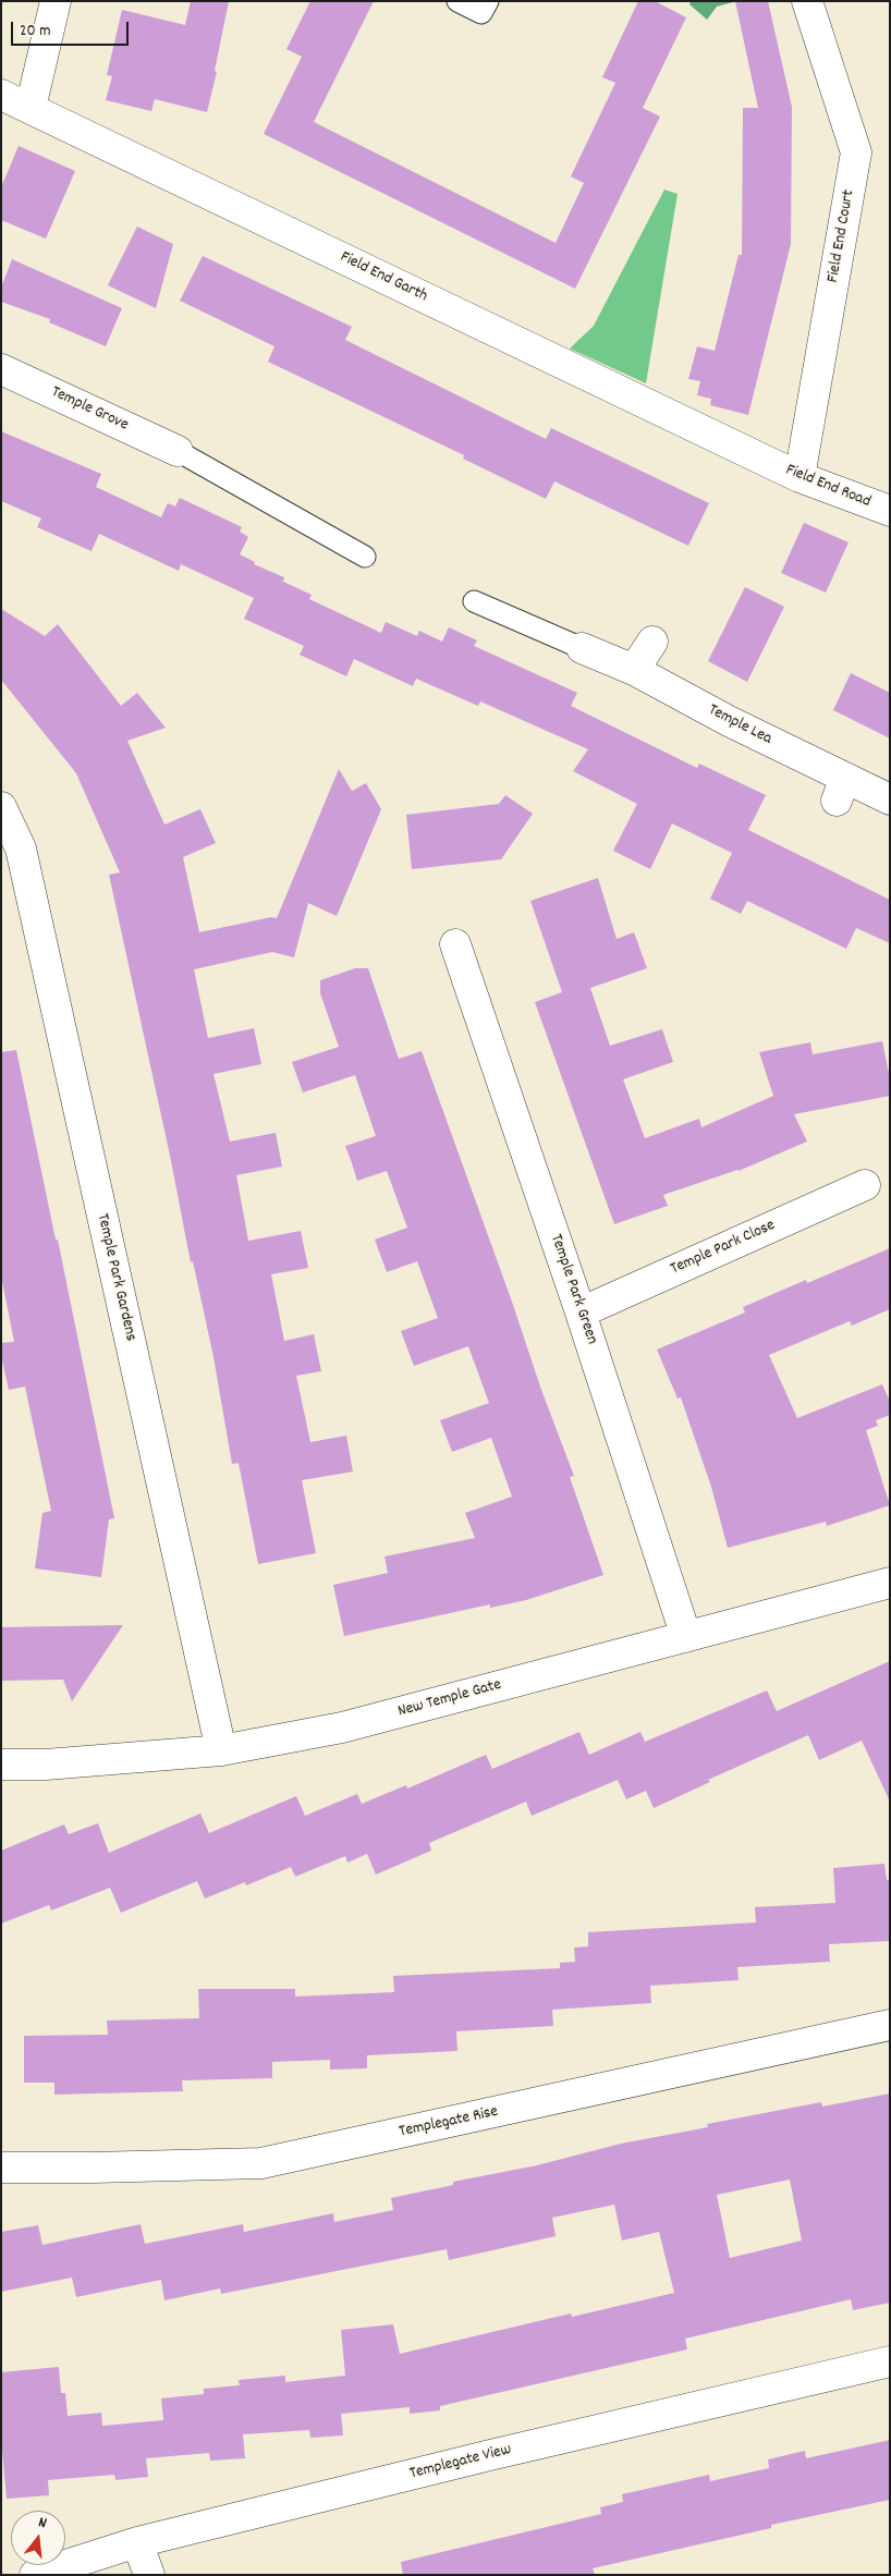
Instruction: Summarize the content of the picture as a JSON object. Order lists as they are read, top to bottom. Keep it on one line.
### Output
{"streets":{"street":["Field End Court","Field End Garth","Temple Grove","Field End Road","Temple Lea","Temple Park Close","Temple Park Gardens","Temple Park Green","New Temple Gate","Templegate Rise","Templegate View"]},"crossings":[["Field End Court","Field End Road"],["Field End Garth","Field End Road"],["Temple Park Close","Temple Park Green"],["Temple Park Gardens","New Temple Gate"],["Temple Park Green","New Temple Gate"]],"scale_bar":"20 m","north":"top"}
